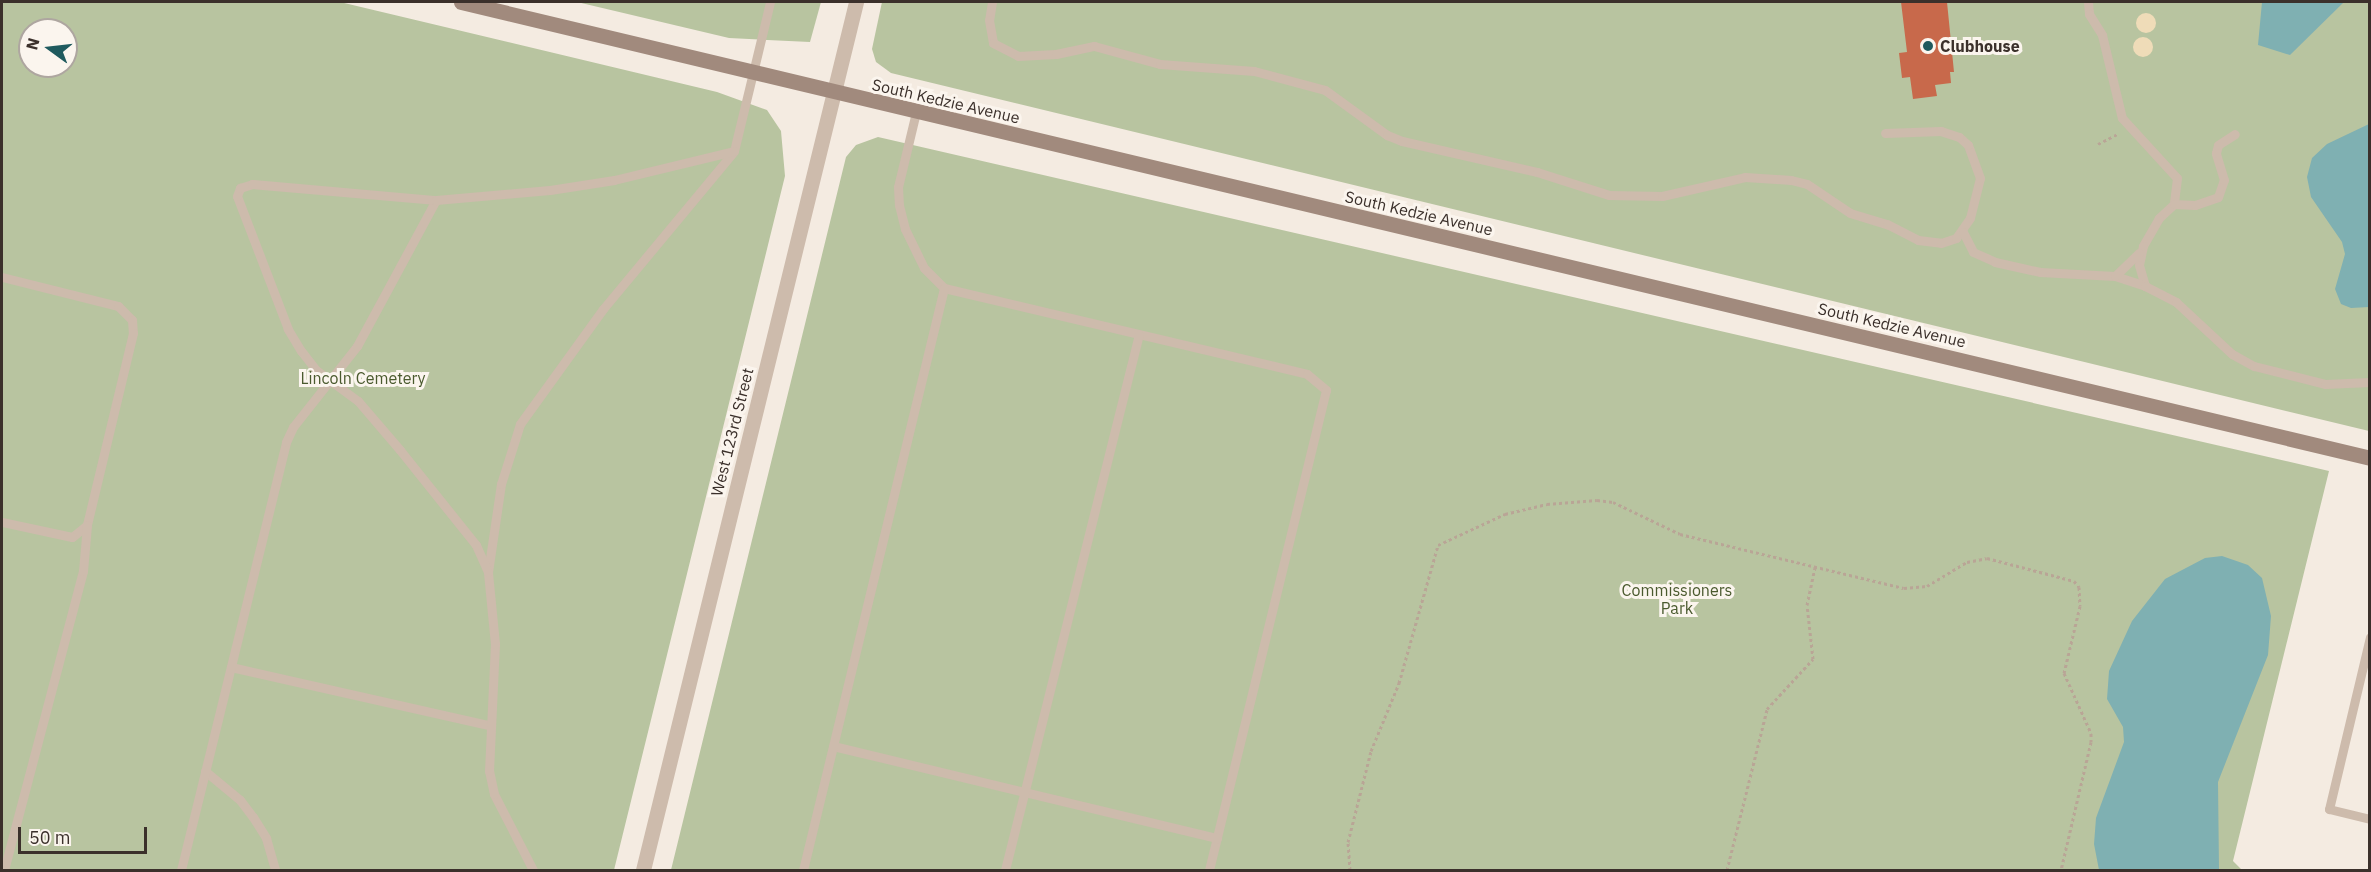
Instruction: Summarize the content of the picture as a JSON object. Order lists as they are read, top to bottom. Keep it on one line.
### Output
{"streets":{"main road":["South Kedzie Avenue"],"street":["West 123rd Street"]},"crossings":[["South Kedzie Avenue","West 123rd Street"]],"parks":["Lincoln Cemetery","Commissioners Park"],"places":["Clubhouse"],"scale_bar":"50 m","north":"left"}
